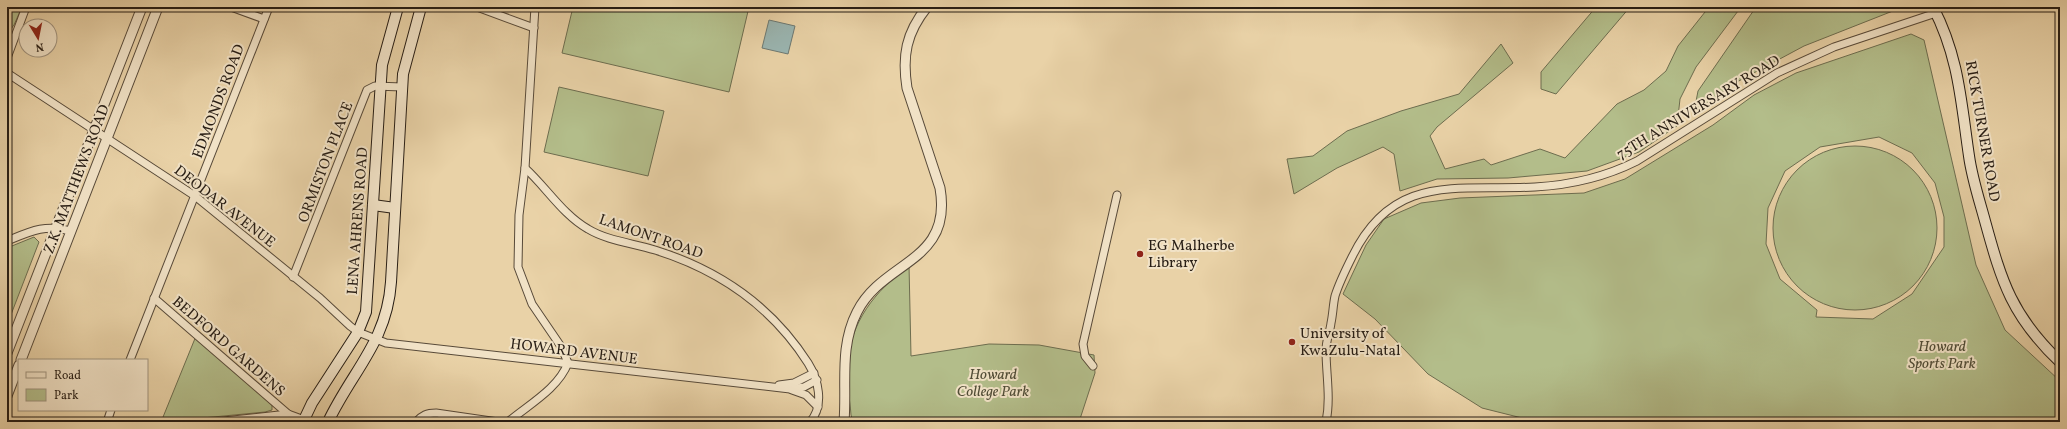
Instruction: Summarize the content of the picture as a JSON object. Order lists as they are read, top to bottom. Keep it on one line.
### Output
{"streets":{"main road":["RICK TURNER ROAD","LENA AHRENS ROAD"],"street":["EDMONDS ROAD","75TH ANNIVERSARY ROAD","ORMISTON PLACE","Z.K. MATTHEWS ROAD","DEODAR AVENUE","LAMONT ROAD","BEDFORD GARDENS","HOWARD AVENUE"]},"crossings":[["EDMONDS ROAD","DEODAR AVENUE"],["EDMONDS ROAD","BEDFORD GARDENS"],["75TH ANNIVERSARY ROAD","RICK TURNER ROAD"],["ORMISTON PLACE","DEODAR AVENUE"],["ORMISTON PLACE","LENA AHRENS ROAD"],["Z.K. MATTHEWS ROAD","DEODAR AVENUE"],["DEODAR AVENUE","LENA AHRENS ROAD"],["DEODAR AVENUE","HOWARD AVENUE"],["LENA AHRENS ROAD","BEDFORD GARDENS"],["LENA AHRENS ROAD","HOWARD AVENUE"],["LAMONT ROAD","HOWARD AVENUE"]],"parks":["Howard Sports Park","Howard College Park"],"places":["EG Malherbe Library","University of KwaZulu-Natal"],"legend":["Road","Park"],"north":"bottom"}
